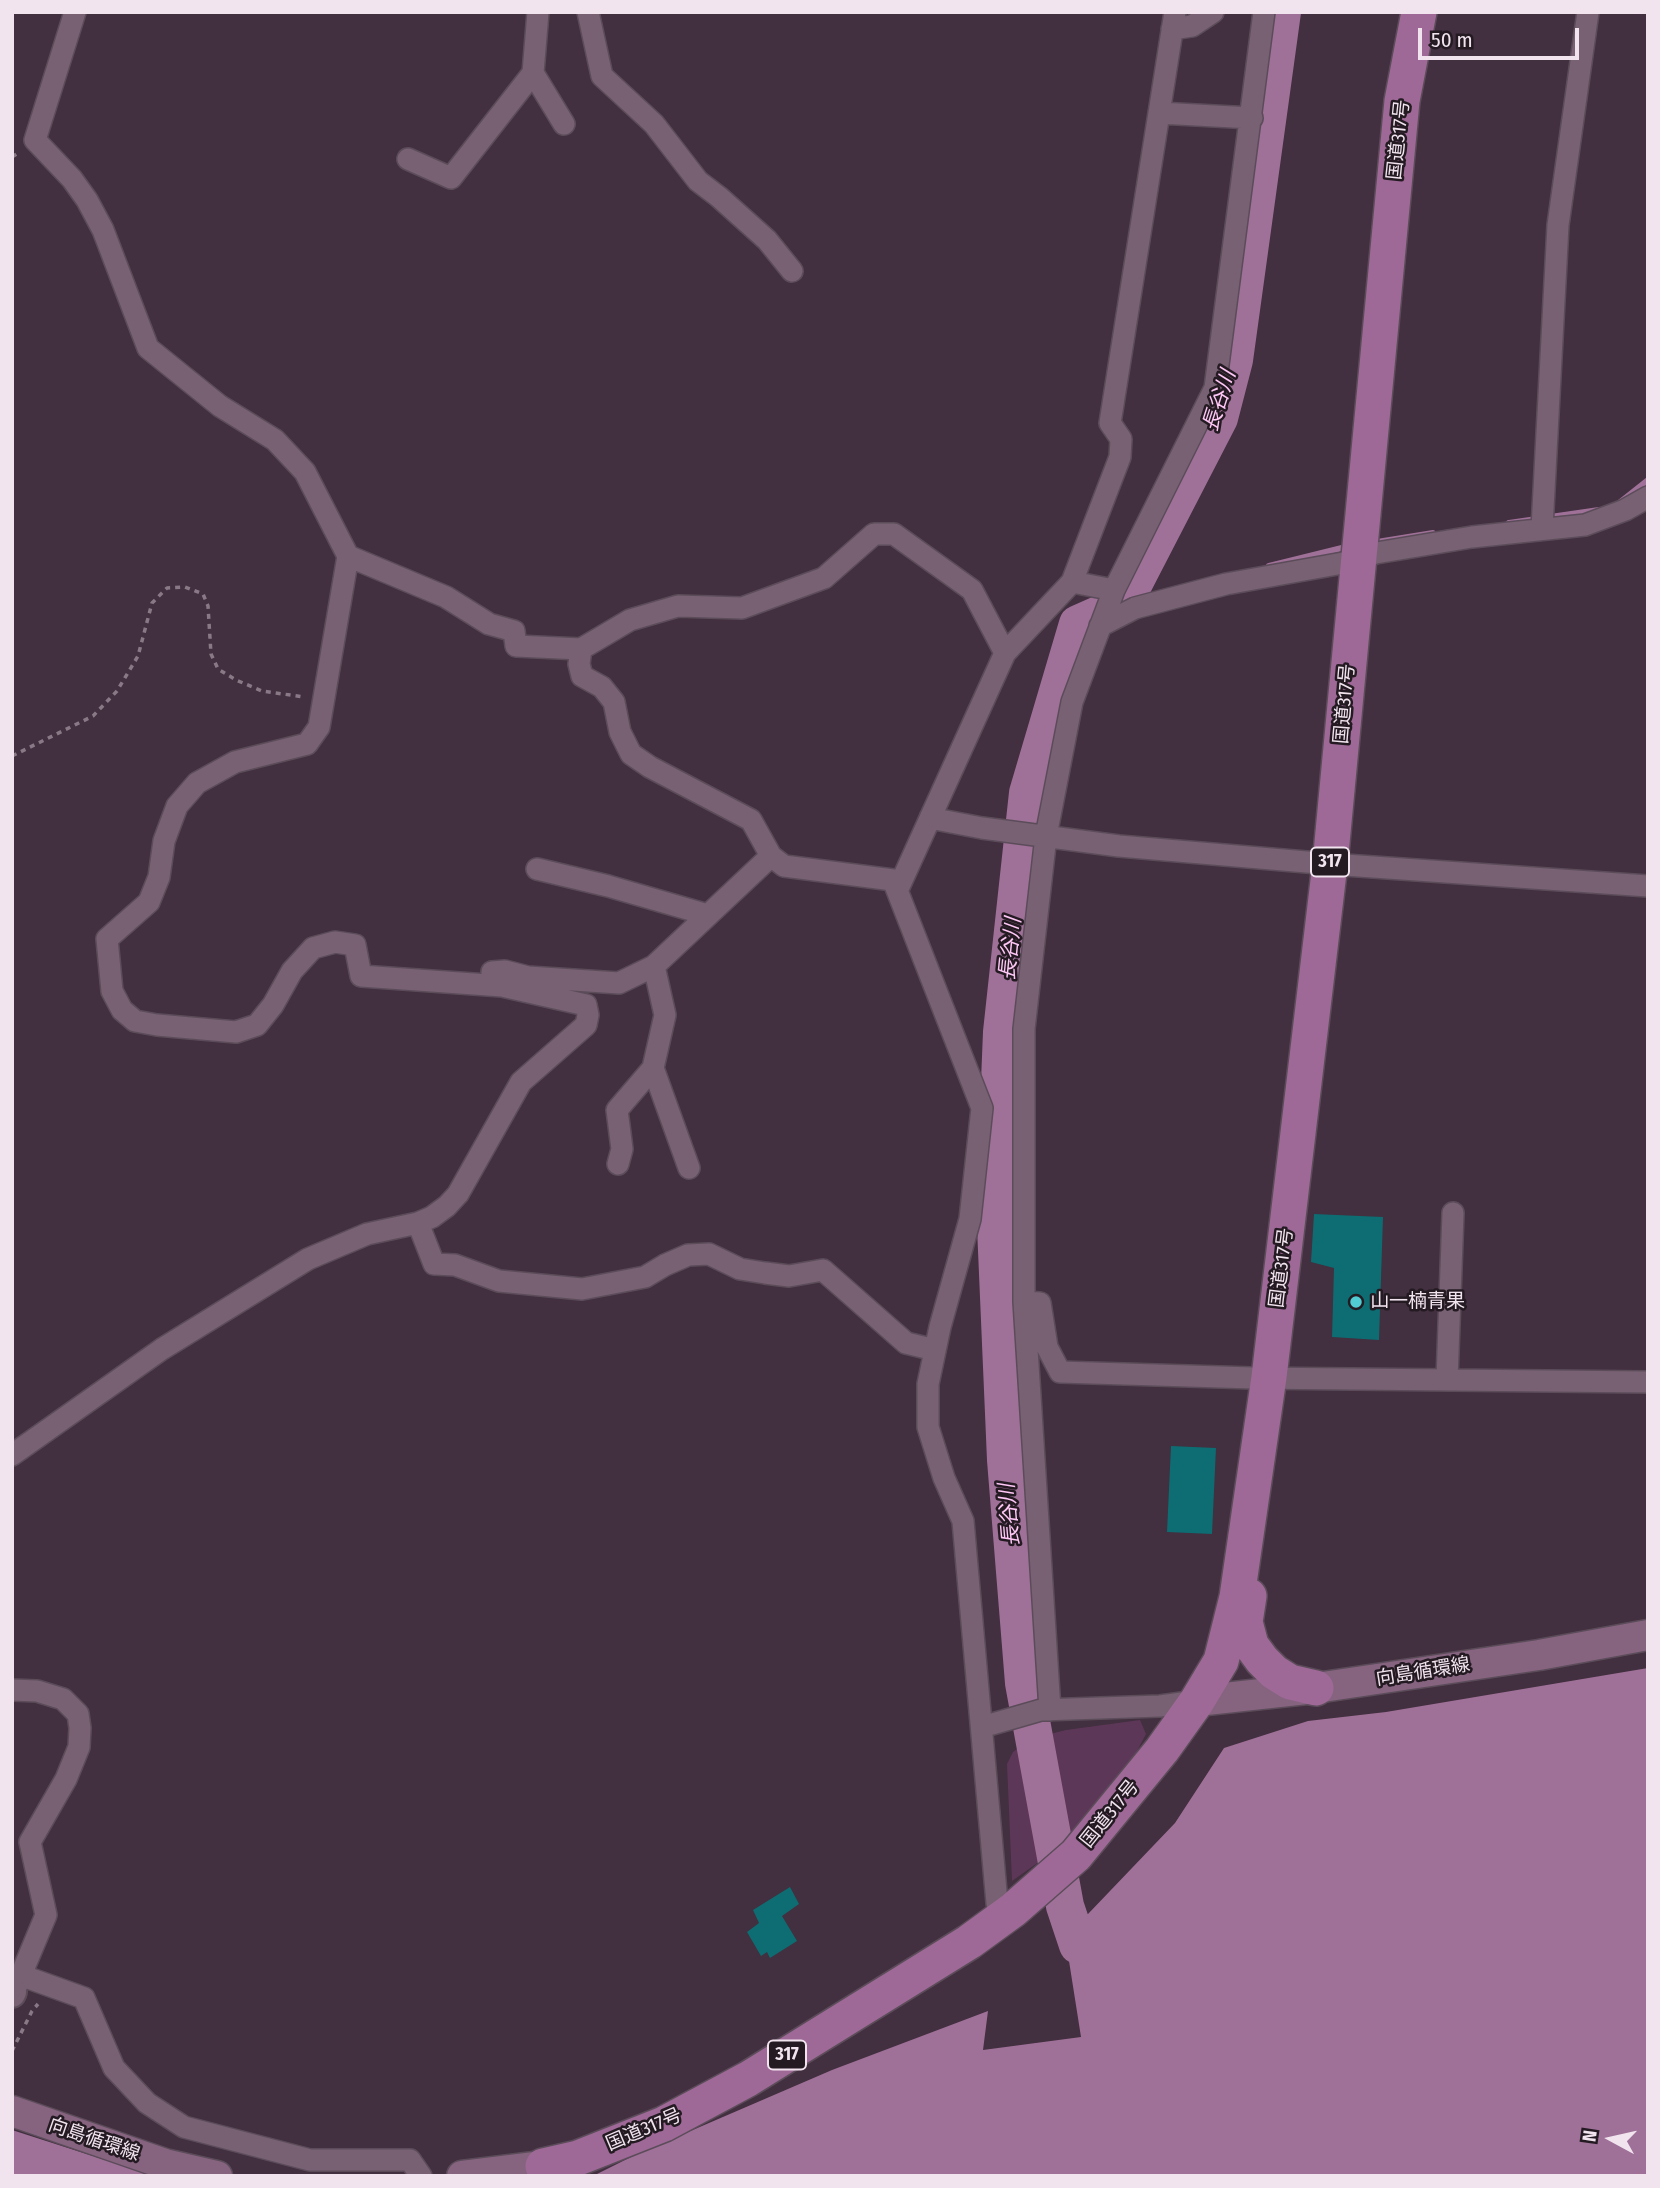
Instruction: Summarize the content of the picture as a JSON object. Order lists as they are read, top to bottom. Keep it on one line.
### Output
{"streets":{"highway":["国道317号","317"],"main road":["向島循環線"]},"crossings":[["国道317号","向島循環線"]],"water":["長谷川"],"places":["山一楠青果"],"scale_bar":"50 m","north":"left"}
